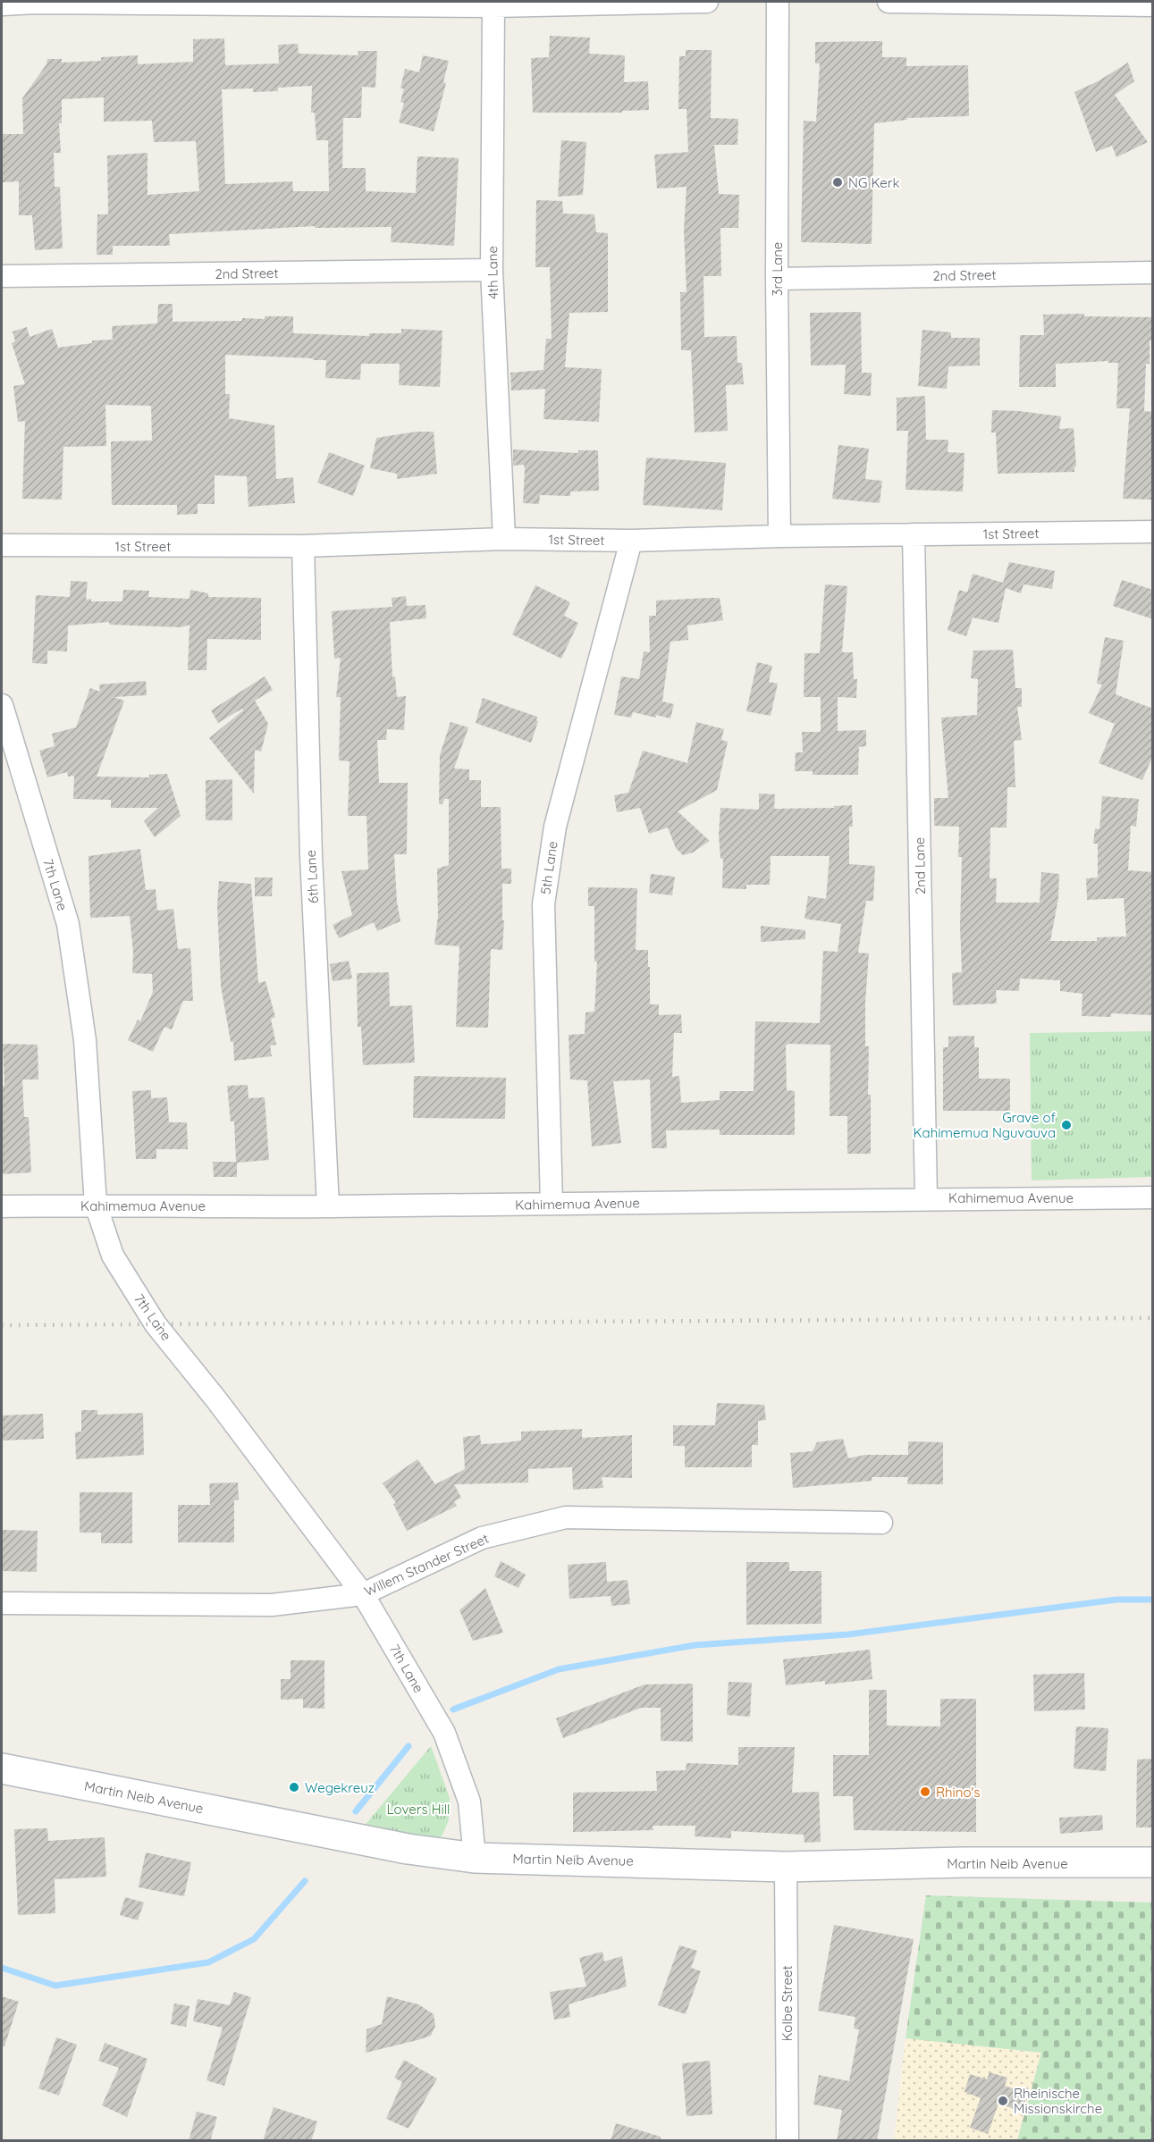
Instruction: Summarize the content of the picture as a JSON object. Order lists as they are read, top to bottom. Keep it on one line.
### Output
{"streets":{"main road":["Martin Neib Avenue"],"street":["3rd Lane","4th Lane","2nd Street","1st Street","2nd Lane","5th Lane","6th Lane","7th Lane","Kahimemua Avenue","Willem Stander Street","Kolbe Street"]},"crossings":[["3rd Lane","2nd Street"],["3rd Lane","1st Street"],["4th Lane","2nd Street"],["4th Lane","1st Street"],["1st Street","2nd Lane"],["1st Street","5th Lane"],["1st Street","6th Lane"],["2nd Lane","Kahimemua Avenue"],["5th Lane","Kahimemua Avenue"],["6th Lane","Kahimemua Avenue"],["7th Lane","Kahimemua Avenue"],["7th Lane","Willem Stander Street"],["7th Lane","Martin Neib Avenue"],["Martin Neib Avenue","Kolbe Street"]],"parks":["Lovers Hill"],"places":["NG Kerk","Grave of Kahimemua Nguvauva","Wegekreuz","Rhino's","Rheinische Missionskirche"]}
